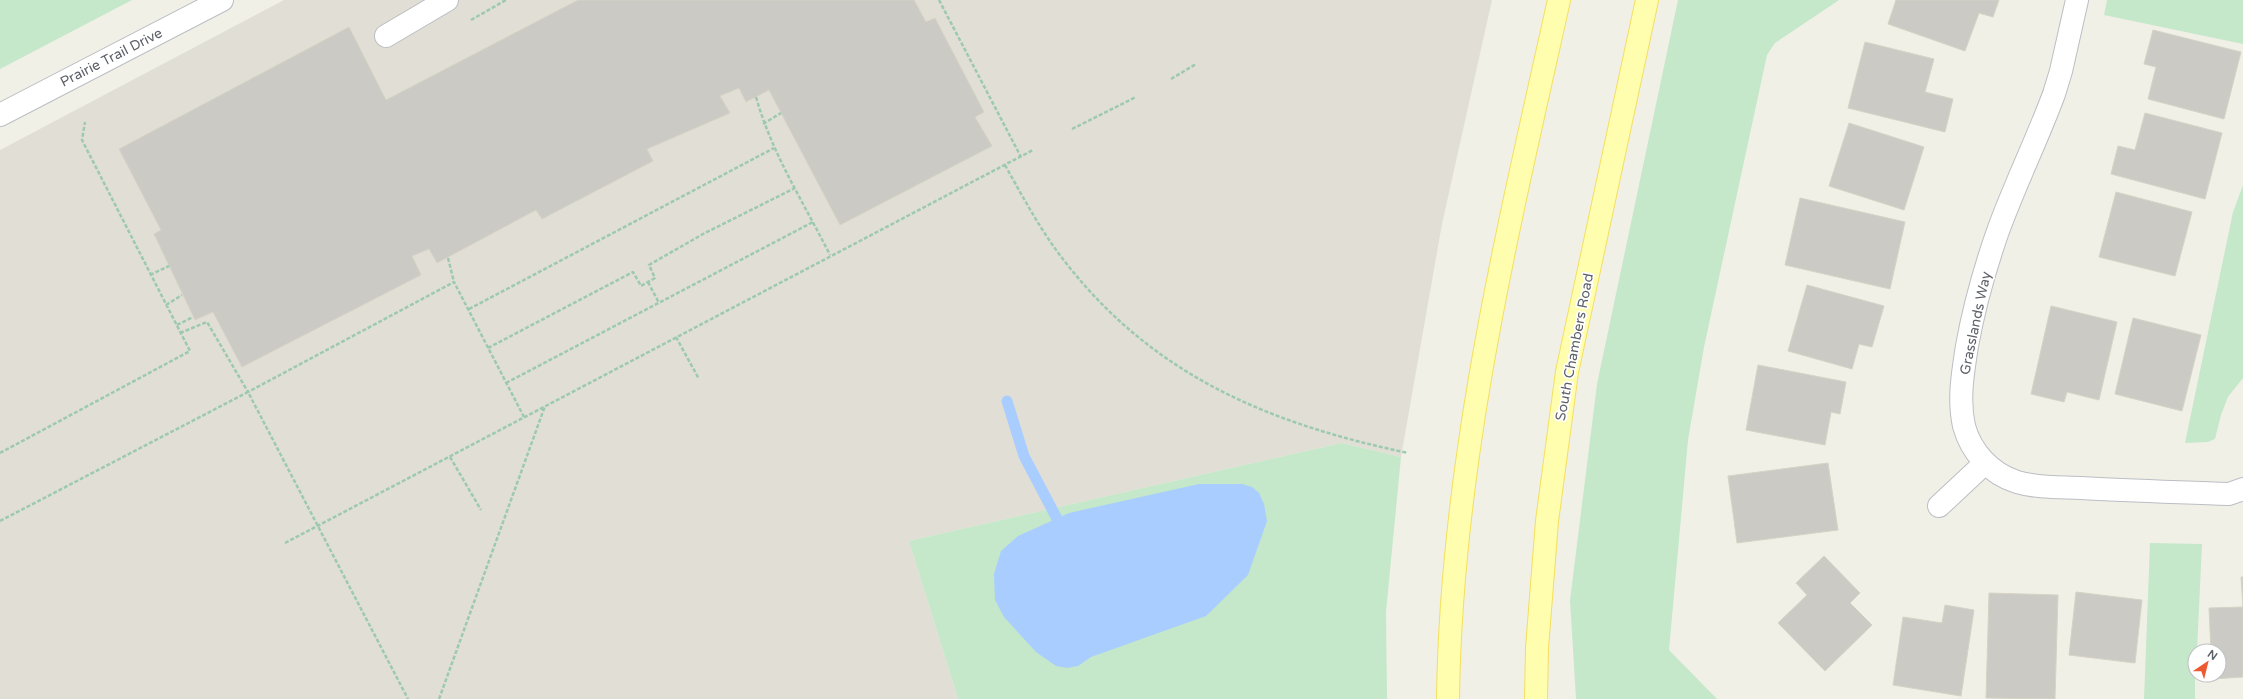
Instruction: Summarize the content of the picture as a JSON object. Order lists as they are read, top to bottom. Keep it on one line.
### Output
{"streets":{"main road":["South Chambers Road"],"street":["Prairie Trail Drive","Grasslands Way"]},"north":"top right"}
